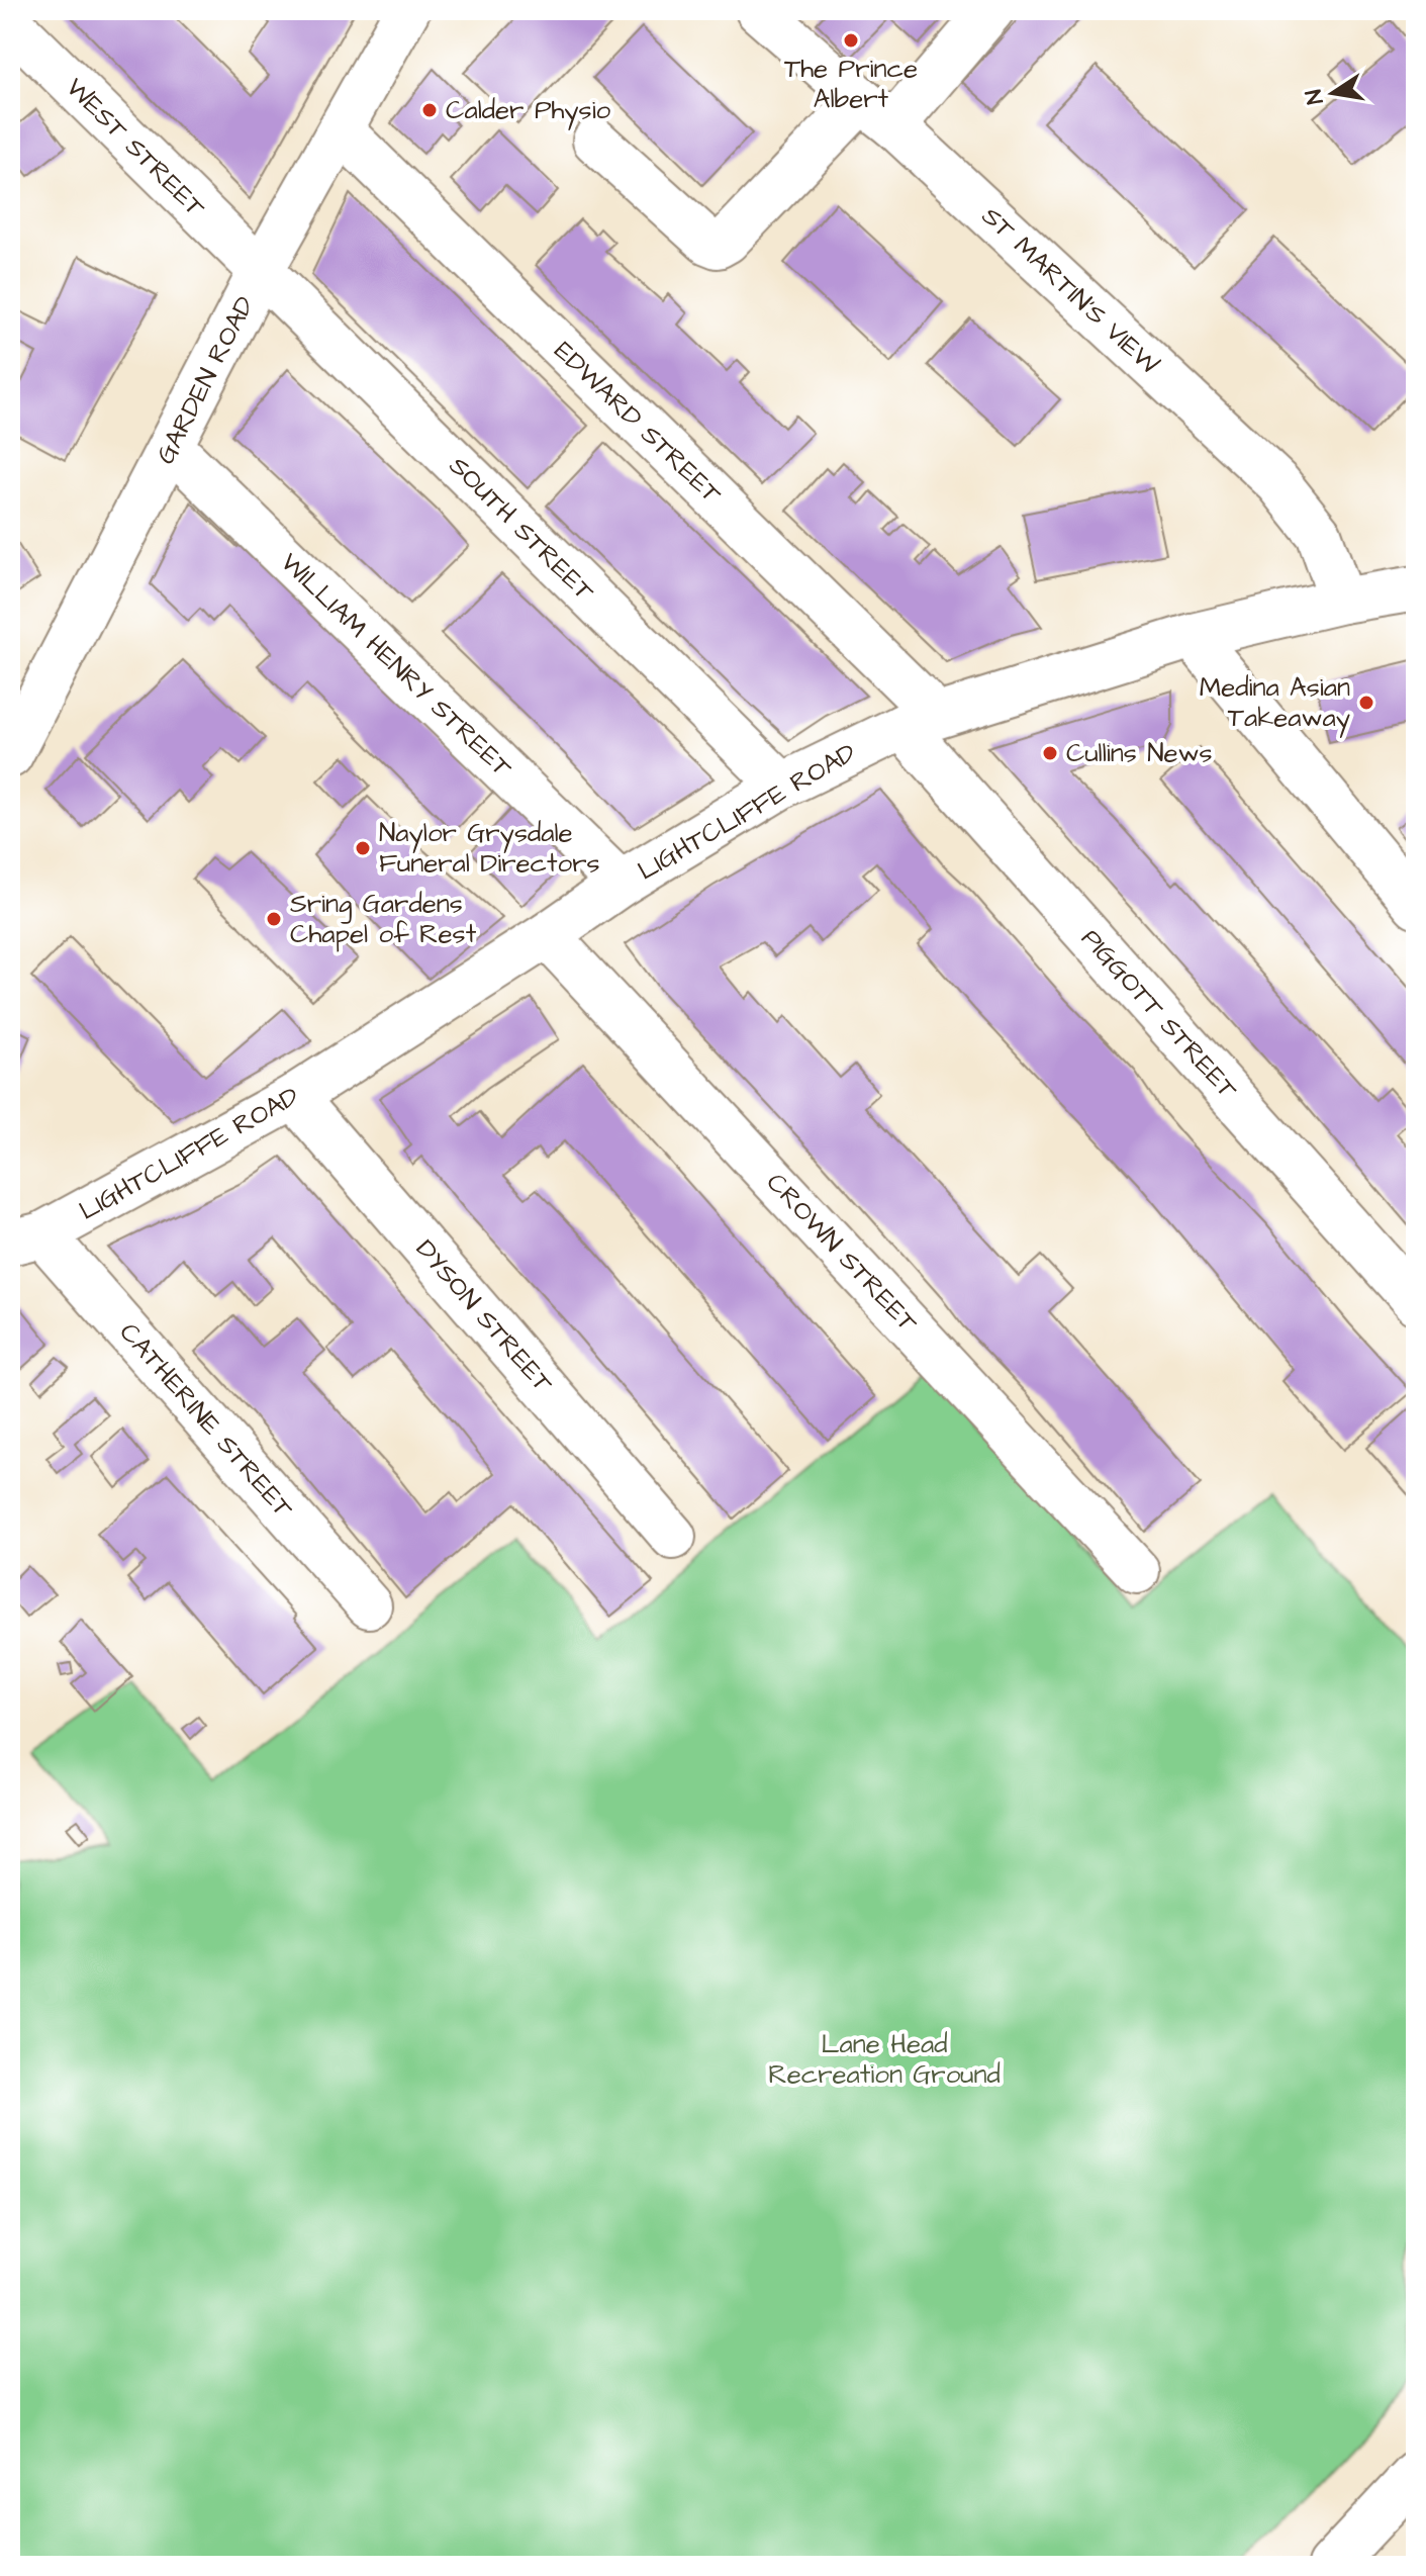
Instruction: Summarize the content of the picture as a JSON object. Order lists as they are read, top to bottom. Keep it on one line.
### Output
{"streets":{"street":["WEST STREET","ST MARTIN'S VIEW","GARDEN ROAD","EDWARD STREET","SOUTH STREET","WILLIAM HENRY STREET","LIGHTCLIFFE ROAD","PIGGOTT STREET","CROWN STREET","DYSON STREET","CATHERINE STREET"]},"crossings":[["WEST STREET","GARDEN ROAD"],["WEST STREET","SOUTH STREET"],["ST MARTIN'S VIEW","LIGHTCLIFFE ROAD"],["GARDEN ROAD","EDWARD STREET"],["GARDEN ROAD","SOUTH STREET"],["GARDEN ROAD","WILLIAM HENRY STREET"],["EDWARD STREET","LIGHTCLIFFE ROAD"],["EDWARD STREET","PIGGOTT STREET"],["SOUTH STREET","LIGHTCLIFFE ROAD"],["WILLIAM HENRY STREET","LIGHTCLIFFE ROAD"],["LIGHTCLIFFE ROAD","PIGGOTT STREET"],["LIGHTCLIFFE ROAD","CROWN STREET"],["LIGHTCLIFFE ROAD","DYSON STREET"],["LIGHTCLIFFE ROAD","CATHERINE STREET"]],"parks":["Lane Head Recreation Ground"],"places":["The Prince Albert","Calder Physio","Medina Asian Takeaway","Cullins News","Naylor Grysdale Funeral Directors","Sring Gardens Chapel of Rest"],"north":"left"}
